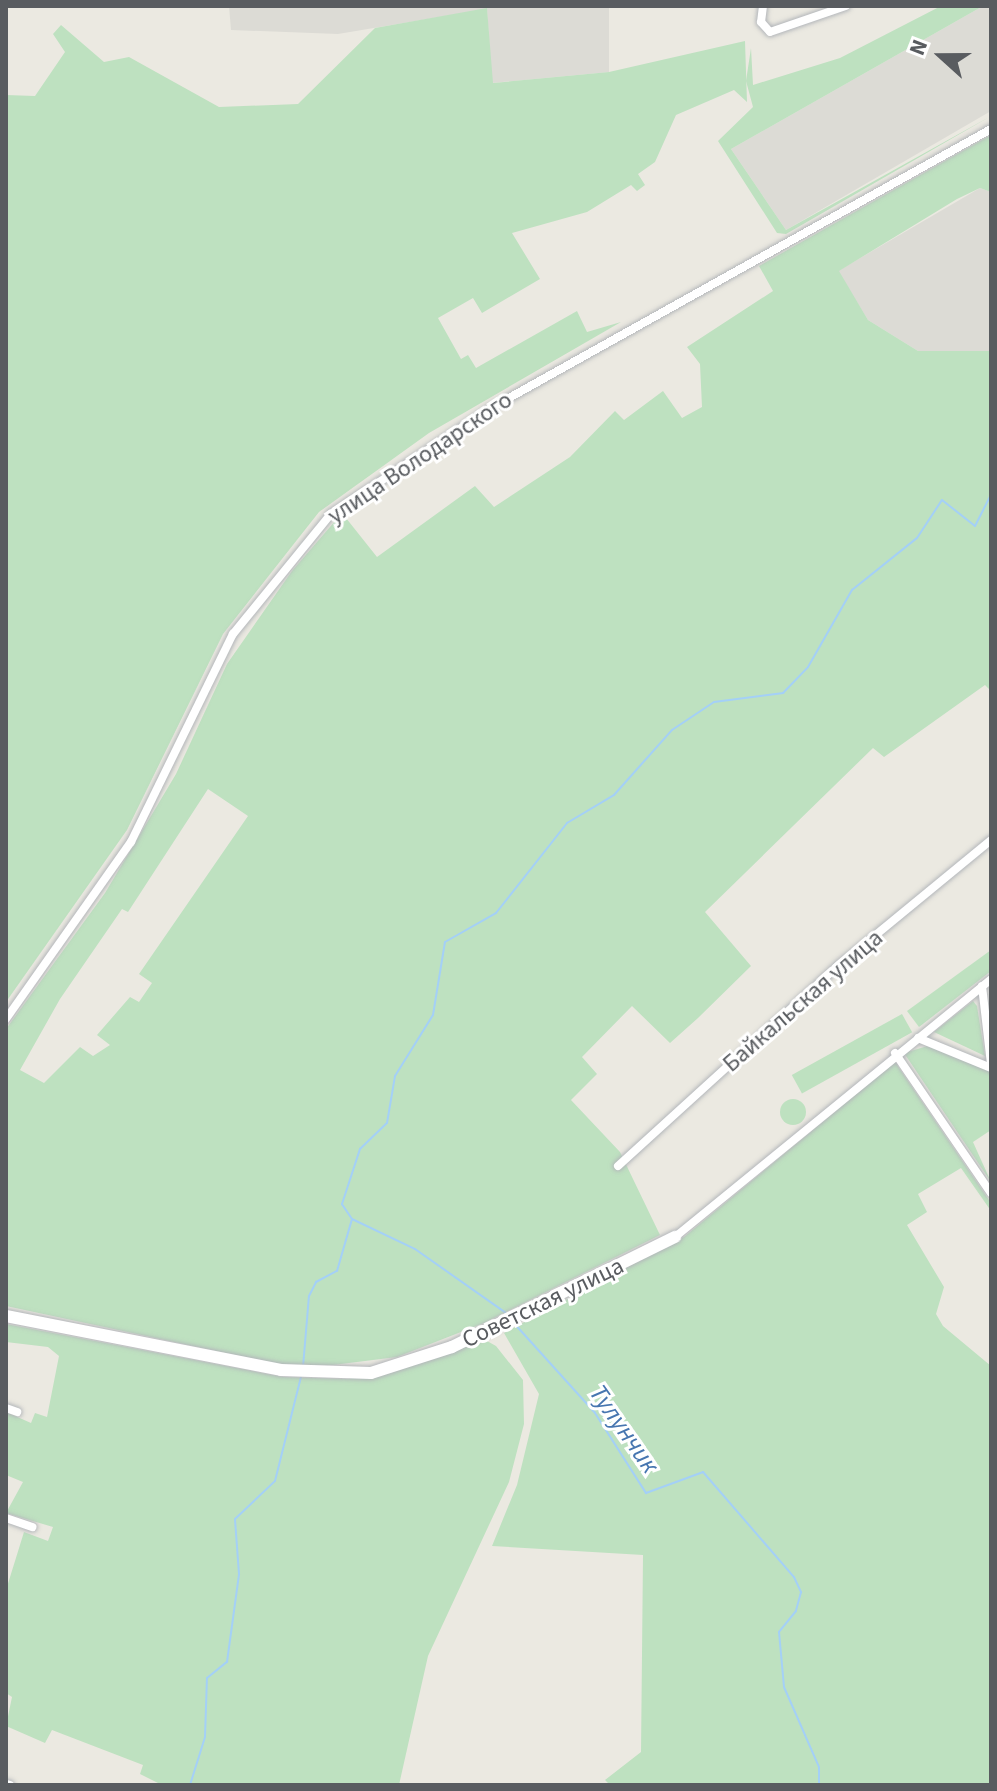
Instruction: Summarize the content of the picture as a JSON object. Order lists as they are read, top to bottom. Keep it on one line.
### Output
{"streets":{"street":["улица Володарского","Байкальская улица","Советская улица"]},"water":["Тулунчик"],"north":"left"}
